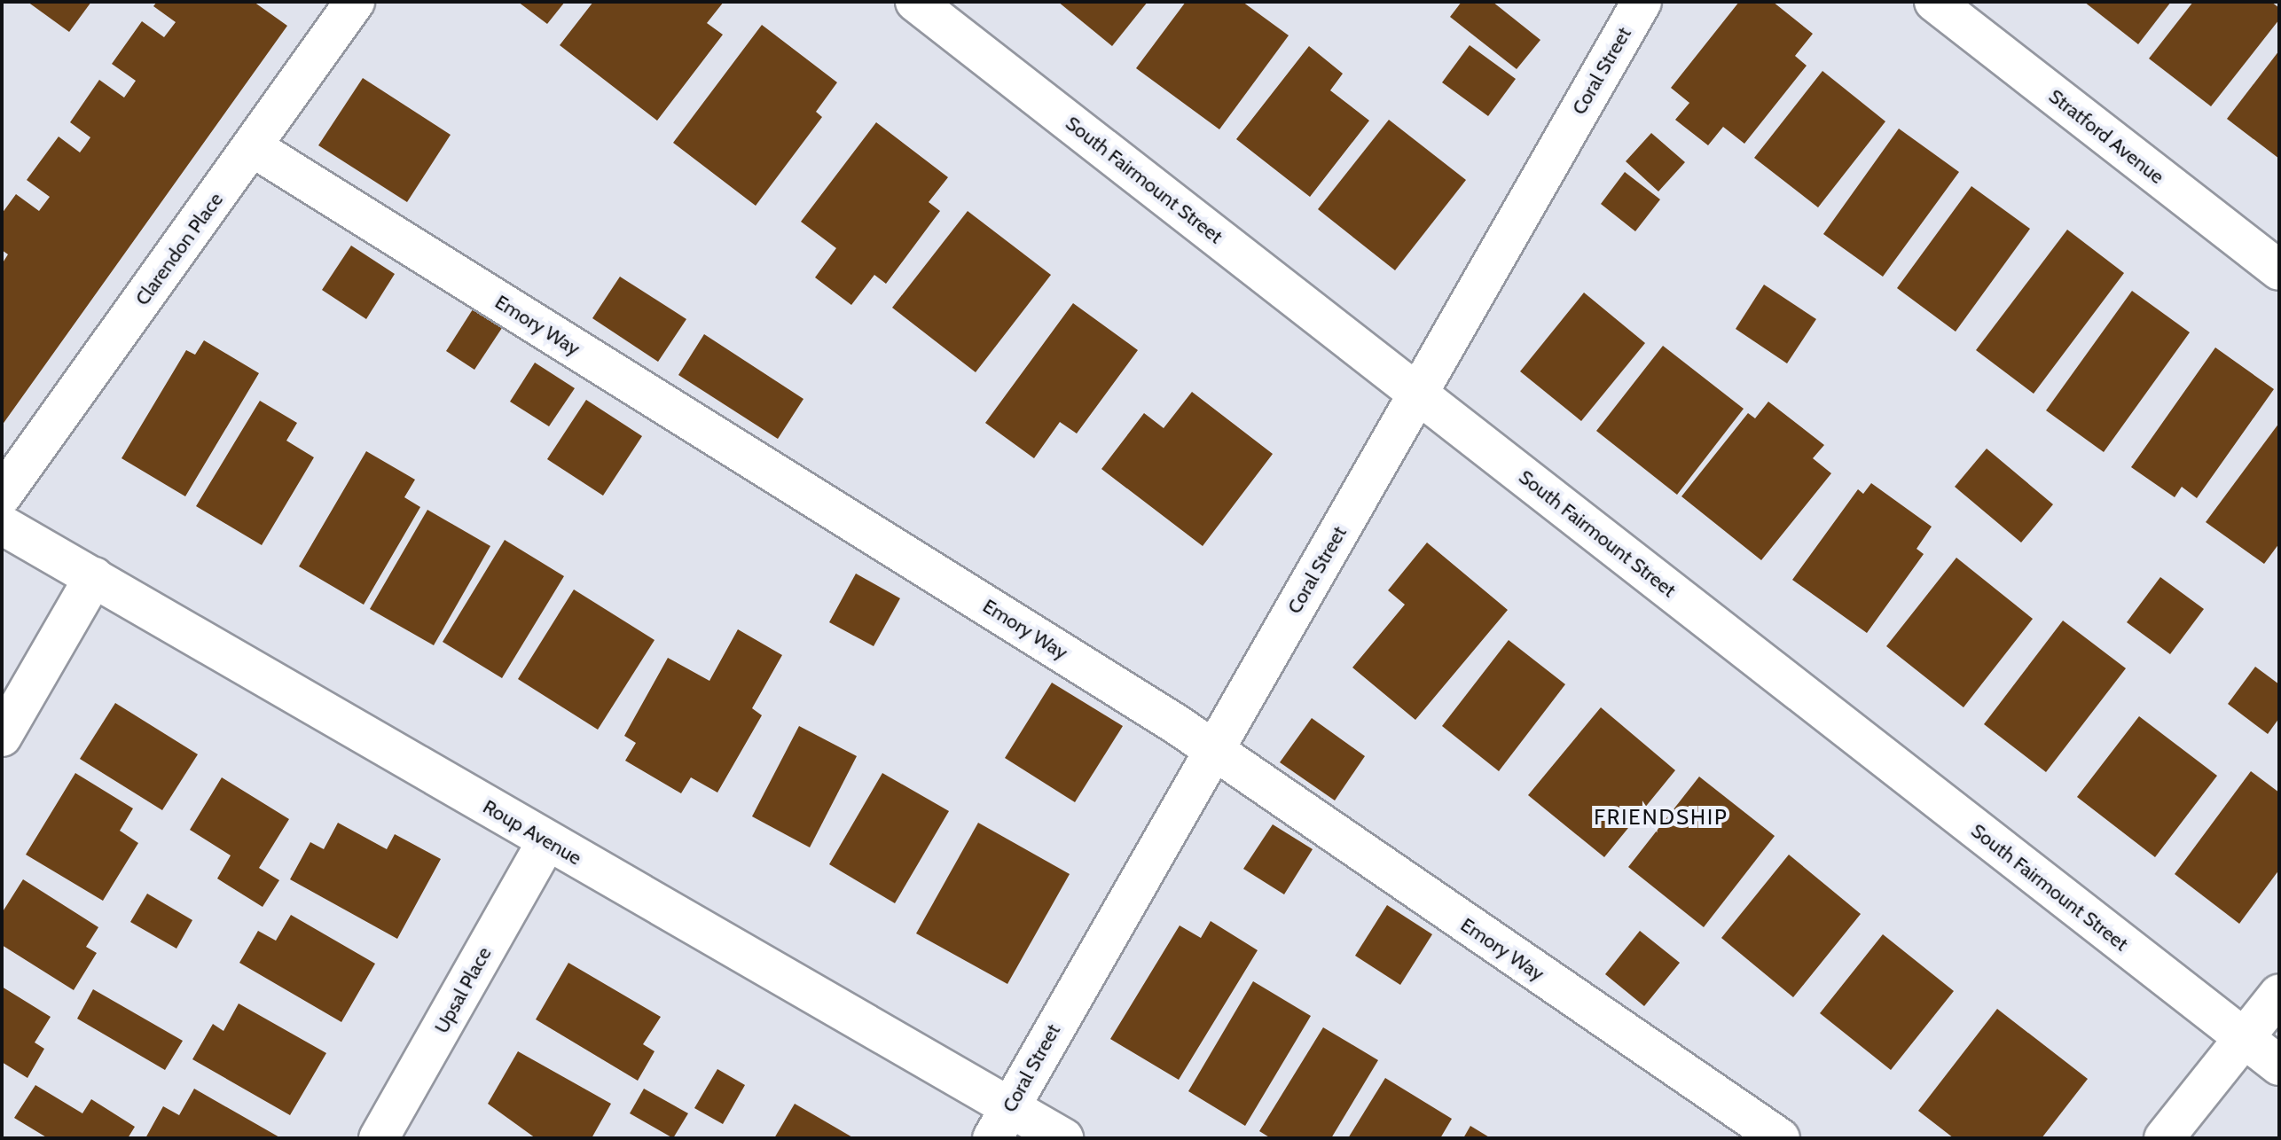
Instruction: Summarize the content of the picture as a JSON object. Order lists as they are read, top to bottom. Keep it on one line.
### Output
{"streets":{"street":["Coral Street","Stratford Avenue","South Fairmount Street","Clarendon Place","Emory Way","Roup Avenue","Upsal Place"]},"crossings":[["Coral Street","South Fairmount Street"],["Coral Street","Emory Way"],["Coral Street","Roup Avenue"],["Clarendon Place","Emory Way"],["Roup Avenue","Upsal Place"]],"districts":["FRIENDSHIP"]}
